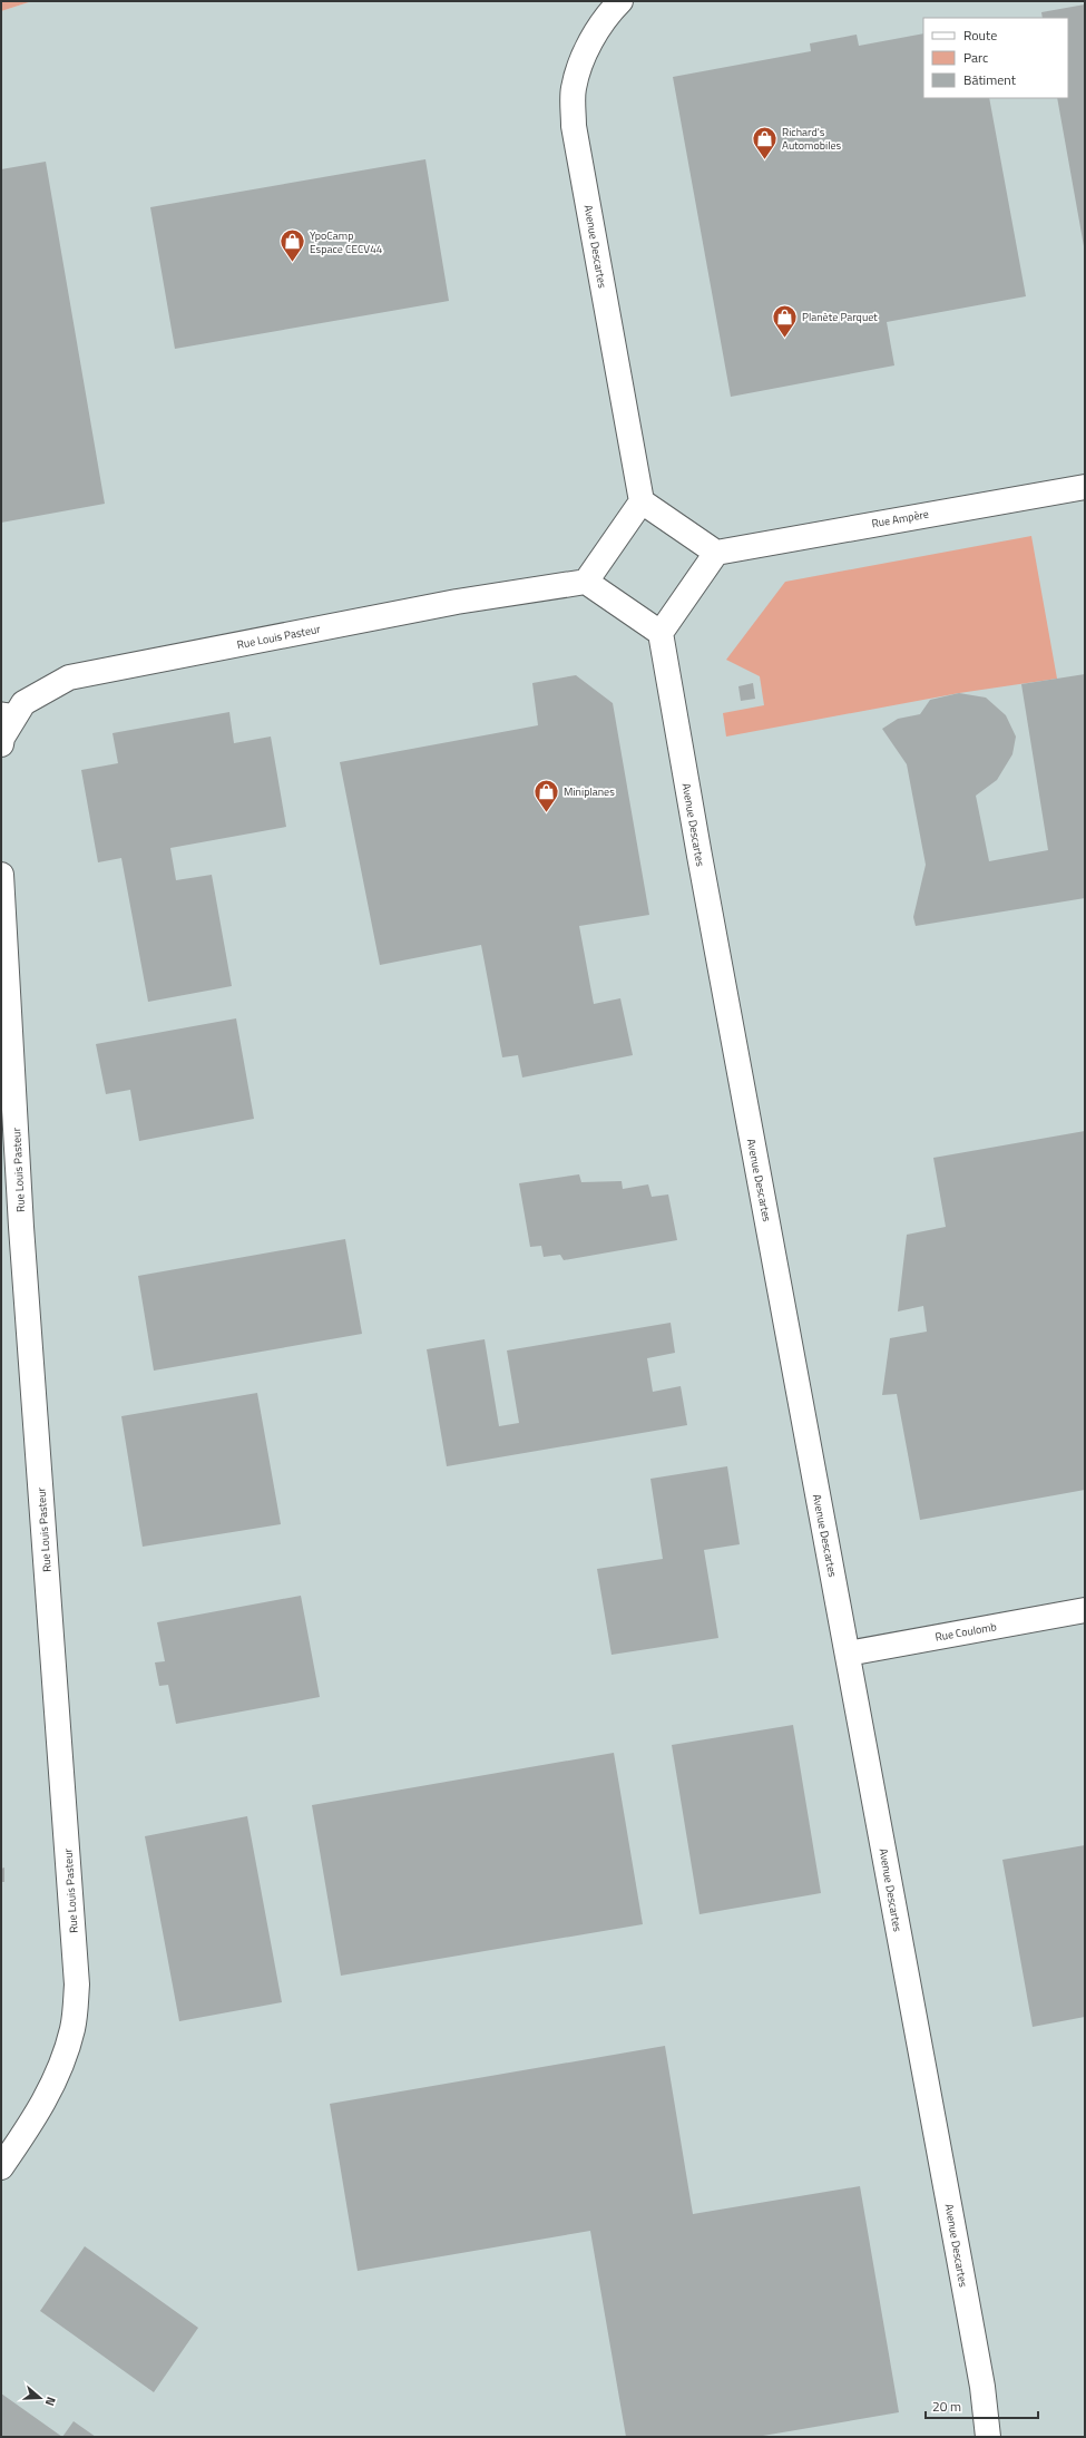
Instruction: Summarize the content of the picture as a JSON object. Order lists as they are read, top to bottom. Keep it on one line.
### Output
{"streets":{"street":["Avenue Descartes","Rue Ampère","Rue Louis Pasteur","Rue Coulomb"]},"crossings":[["Avenue Descartes","Rue Coulomb"]],"places":{"shop":["Richard's Automobiles","YpoCamp Espace CECV44","Planète Parquet","Miniplanes"]},"legend":["Route","Parc","Bâtiment"],"scale_bar":"20 m","north":"right"}
